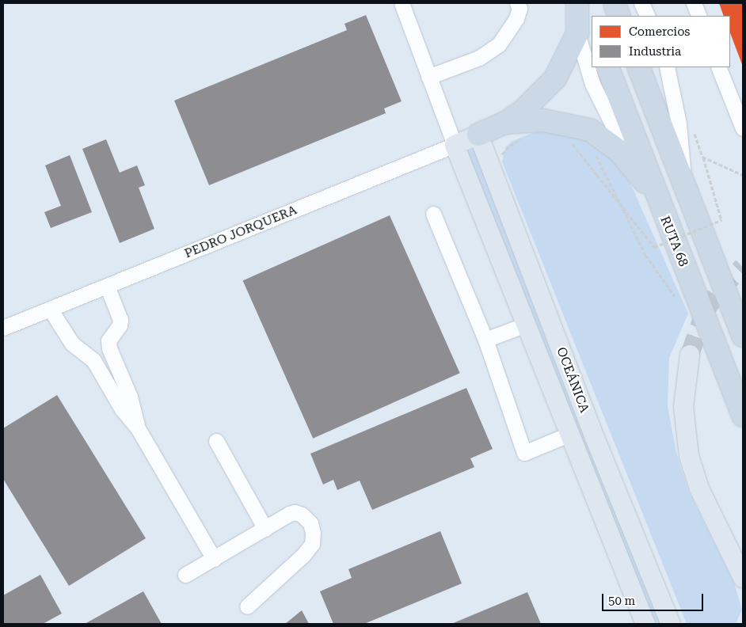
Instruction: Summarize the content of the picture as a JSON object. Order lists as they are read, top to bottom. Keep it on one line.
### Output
{"streets":{"highway":["RUTA 68"],"main road":["PEDRO JORQUERA","OCEÁNICA"]},"crossings":[["PEDRO JORQUERA","OCEÁNICA"]],"legend":["Comercios","Industria"],"scale_bar":"50 m"}
